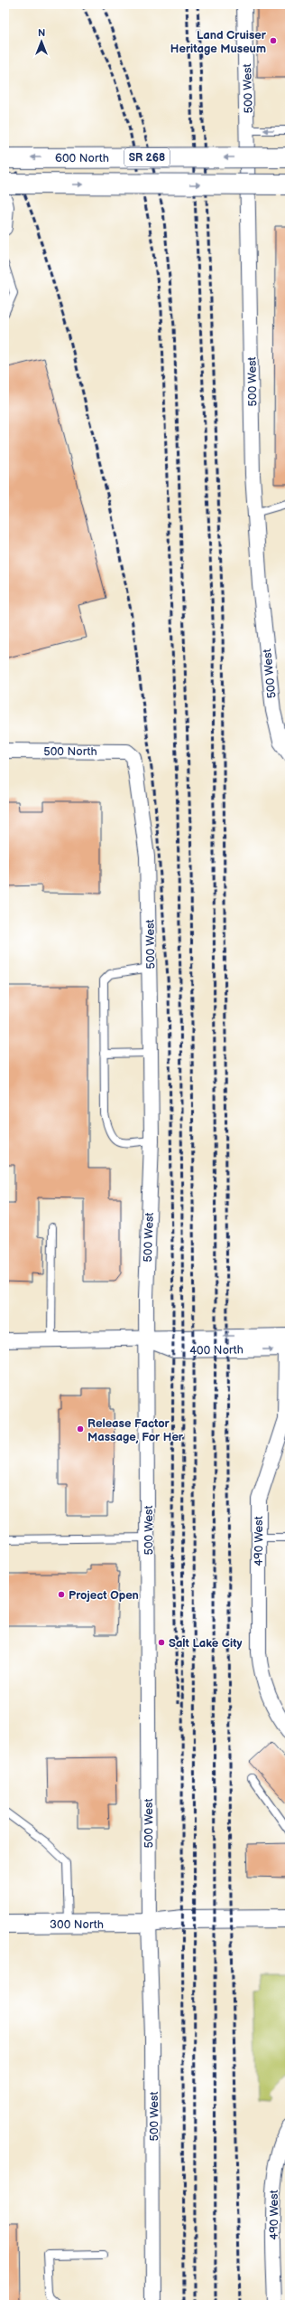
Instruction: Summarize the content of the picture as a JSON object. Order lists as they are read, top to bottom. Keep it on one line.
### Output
{"streets":{"main road":["600 North","SR 268"],"street":["500 West","500 North","400 North","490 West","300 North"]},"crossings":[["500 West","500 North"],["500 West","400 North"],["500 West","300 North"],["400 North","490 West"]],"places":["Land Cruiser Heritage Museum","Release Factor Massage, For Her","Project Open","Salt Lake City"],"north":"top"}
